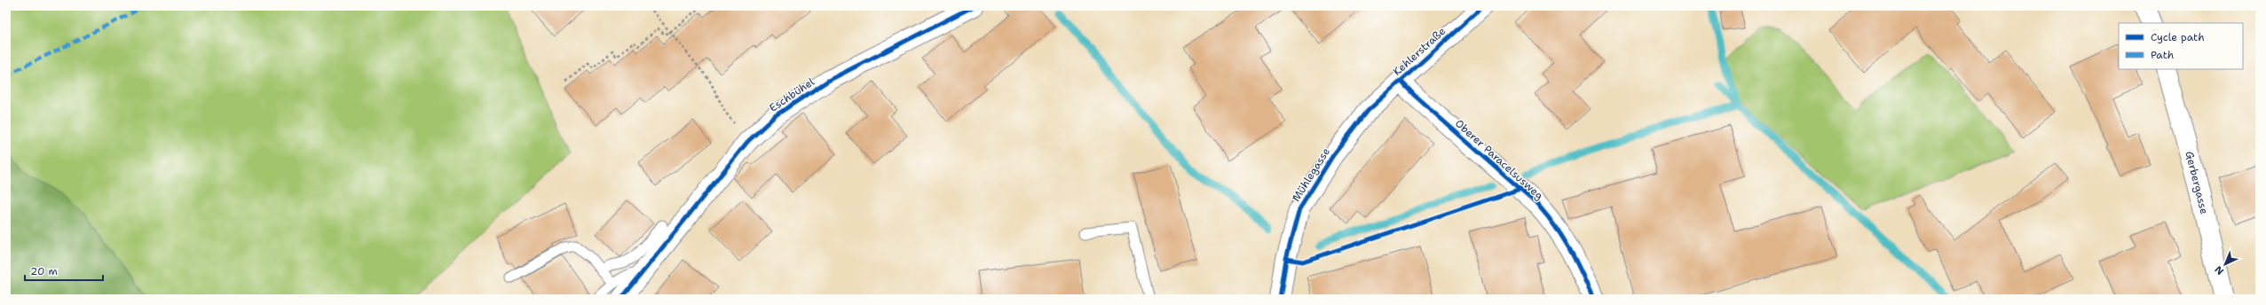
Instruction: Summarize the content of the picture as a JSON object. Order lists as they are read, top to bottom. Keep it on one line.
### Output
{"streets":{"street":["Kehlerstraße","Eschbühel","Oberer Paracelsusweg","Mühlegasse","Gerbergasse"]},"crossings":[["Kehlerstraße","Oberer Paracelsusweg"],["Kehlerstraße","Mühlegasse"]],"legend":["Cycle path","Path"],"scale_bar":"20 m","north":"bottom left"}
